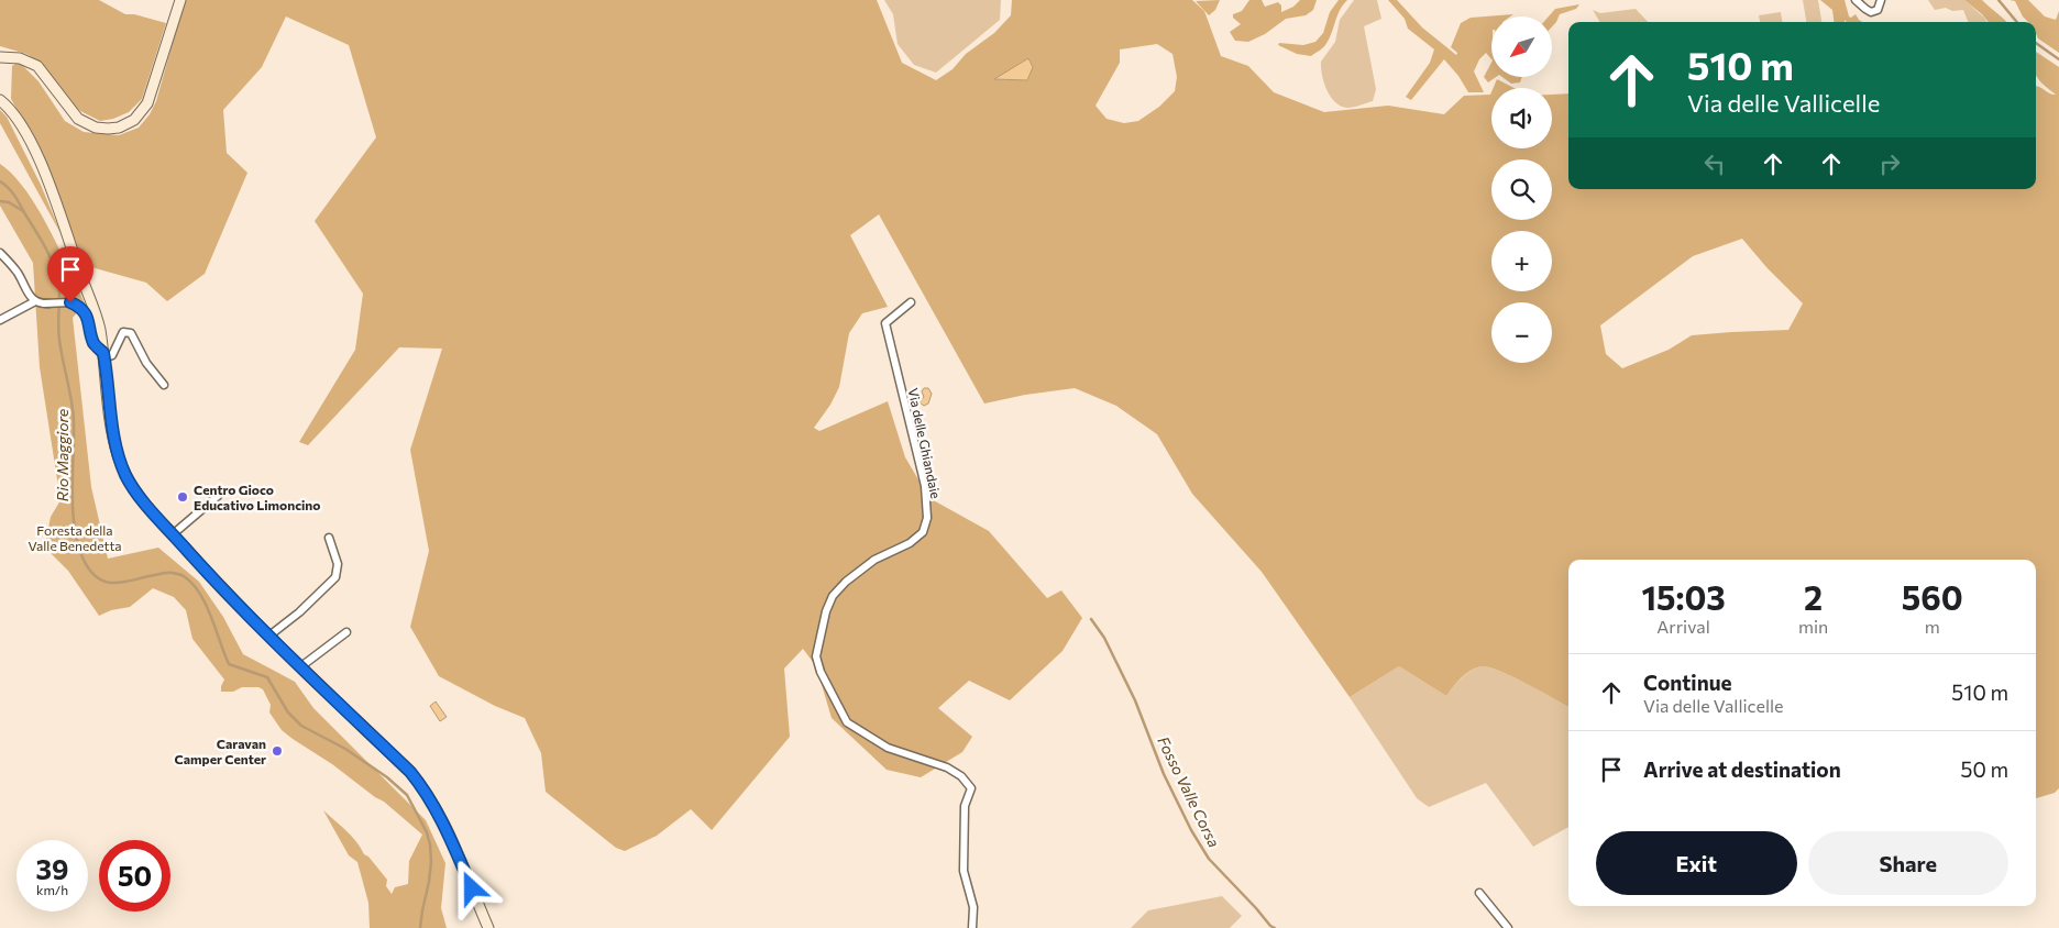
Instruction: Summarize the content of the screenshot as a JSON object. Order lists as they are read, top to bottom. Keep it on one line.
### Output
{"streets":{"street":["Via delle Ghiandaie"]},"water":["Rio Maggiore","Fosso Valle Corsa"],"parks":["Foresta della Valle Benedetta"],"places":["Centro Gioco Educativo Limoncino","Caravan Camper Center"],"north":"bottom left","page":{"map_buttons":["+","−"],"turn":["510 m","Via delle Vallicelle"],"eta":["15:03","Arrival","2","min","560","m"],"list":[{"name":"Continue","note":"Via delle Vallicelle","value":"510 m"},{"name":"Arrive at destination","value":"50 m"}],"buttons":["Exit","Share"],"speed":"39 km/h","limit":"50"}}
